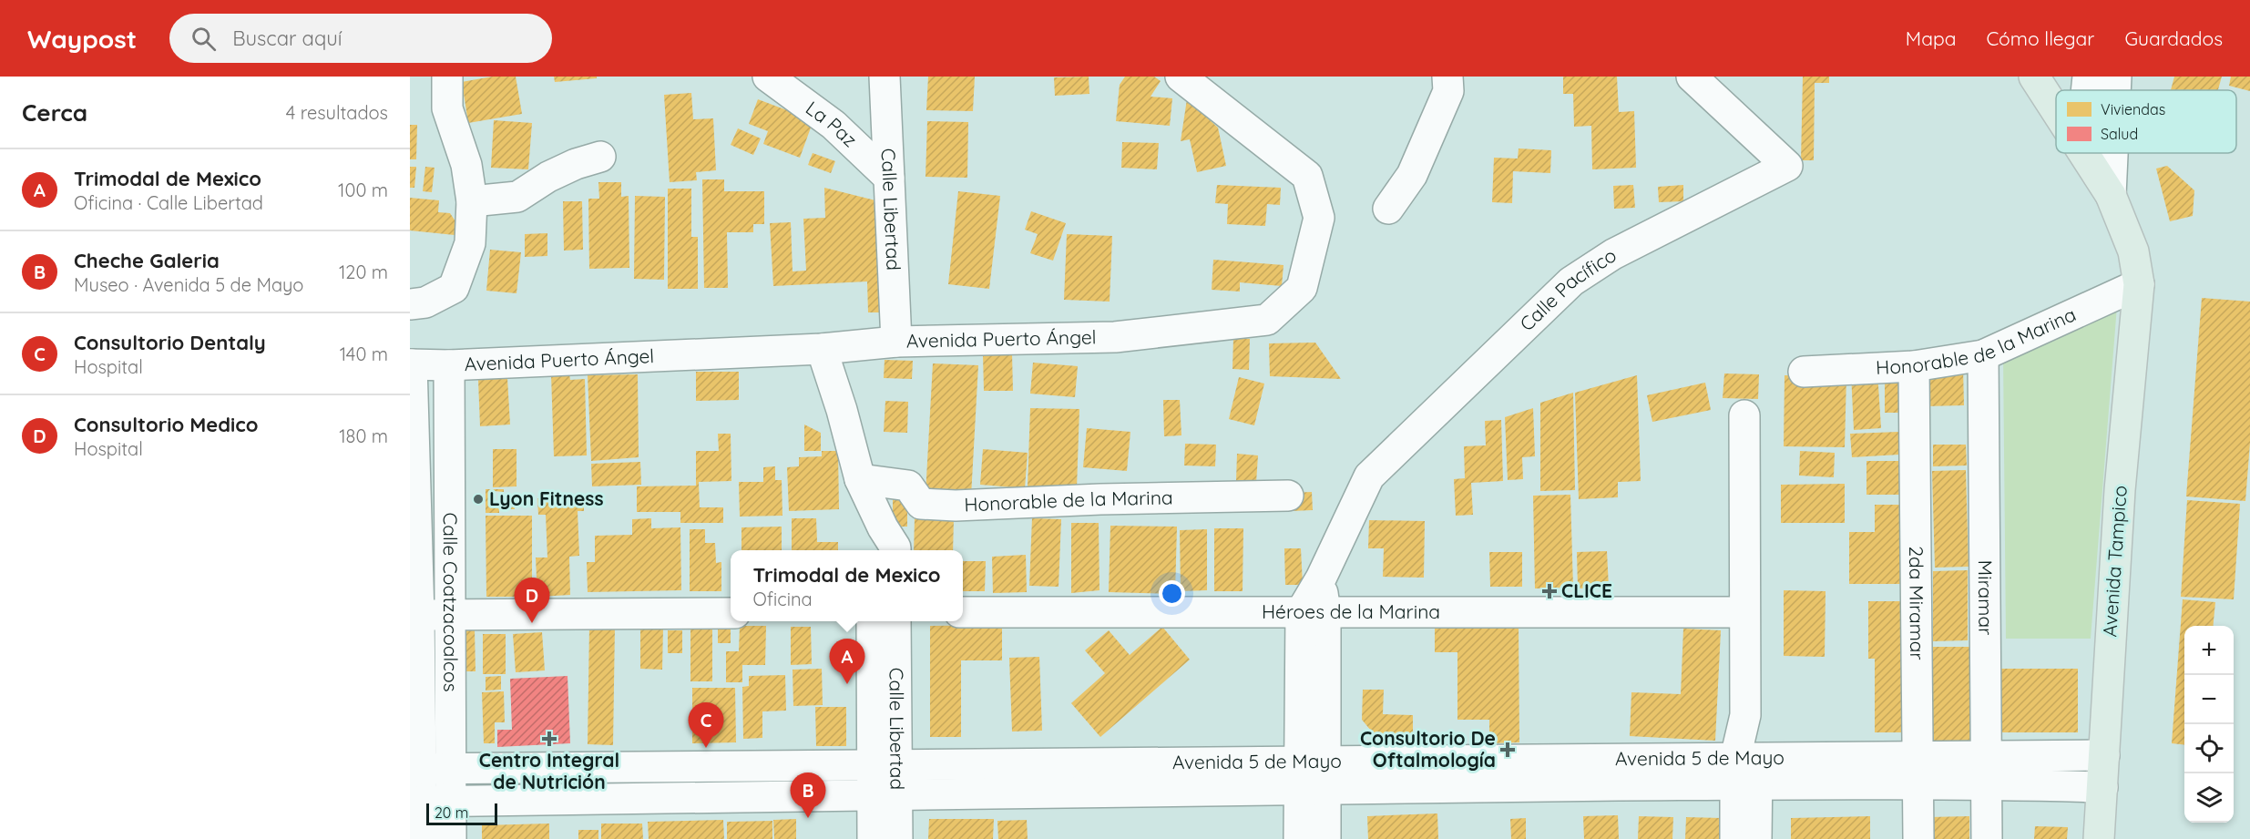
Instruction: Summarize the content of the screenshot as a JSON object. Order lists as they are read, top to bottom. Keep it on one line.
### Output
{"streets":{"main road":["Avenida Tampico"],"street":["La Paz","Calle Libertad","Calle Pacífico","Avenida Puerto Ángel","Honorable de la Marina","Miramar","Calle Coatzacoalcos","2da Miramar","Héroes de la Marina","Avenida 5 de Mayo"]},"crossings":[["La Paz","Calle Libertad"],["Calle Libertad","Avenida Puerto Ángel"],["Calle Libertad","Avenida 5 de Mayo"],["Calle Pacífico","Héroes de la Marina"],["Calle Pacífico","Avenida 5 de Mayo"],["Avenida Puerto Ángel","Calle Coatzacoalcos"],["Honorable de la Marina","Avenida Tampico"],["Honorable de la Marina","Miramar"],["Honorable de la Marina","2da Miramar"],["Avenida Tampico","Avenida 5 de Mayo"],["Miramar","Avenida 5 de Mayo"],["Calle Coatzacoalcos","Avenida 5 de Mayo"],["2da Miramar","Avenida 5 de Mayo"]],"places":{"other":["Lyon Fitness"],"health":["CLICE","Centro Integral de Nutrición","Consultorio De Oftalmología"]},"legend":["Viviendas","Salud"],"scale_bar":"20 m","page":{"header":"Waypost","search":"Buscar aquí","nav":["Mapa","Cómo llegar","Guardados"],"heading":["Cerca","4 resultados"],"list":[{"mark":"A","name":"Trimodal de Mexico","note":"Oficina · Calle Libertad","value":"100 m"},{"mark":"B","name":"Cheche Galeria","note":"Museo · Avenida 5 de Mayo","value":"120 m"},{"mark":"C","name":"Consultorio Dentaly","note":"Hospital","value":"140 m"},{"mark":"D","name":"Consultorio Medico","note":"Hospital","value":"180 m"}],"popup":["Trimodal de Mexico","Oficina"],"pins":["D","A","C","B"],"map_buttons":["+","−"],"scale":"20 m"}}
